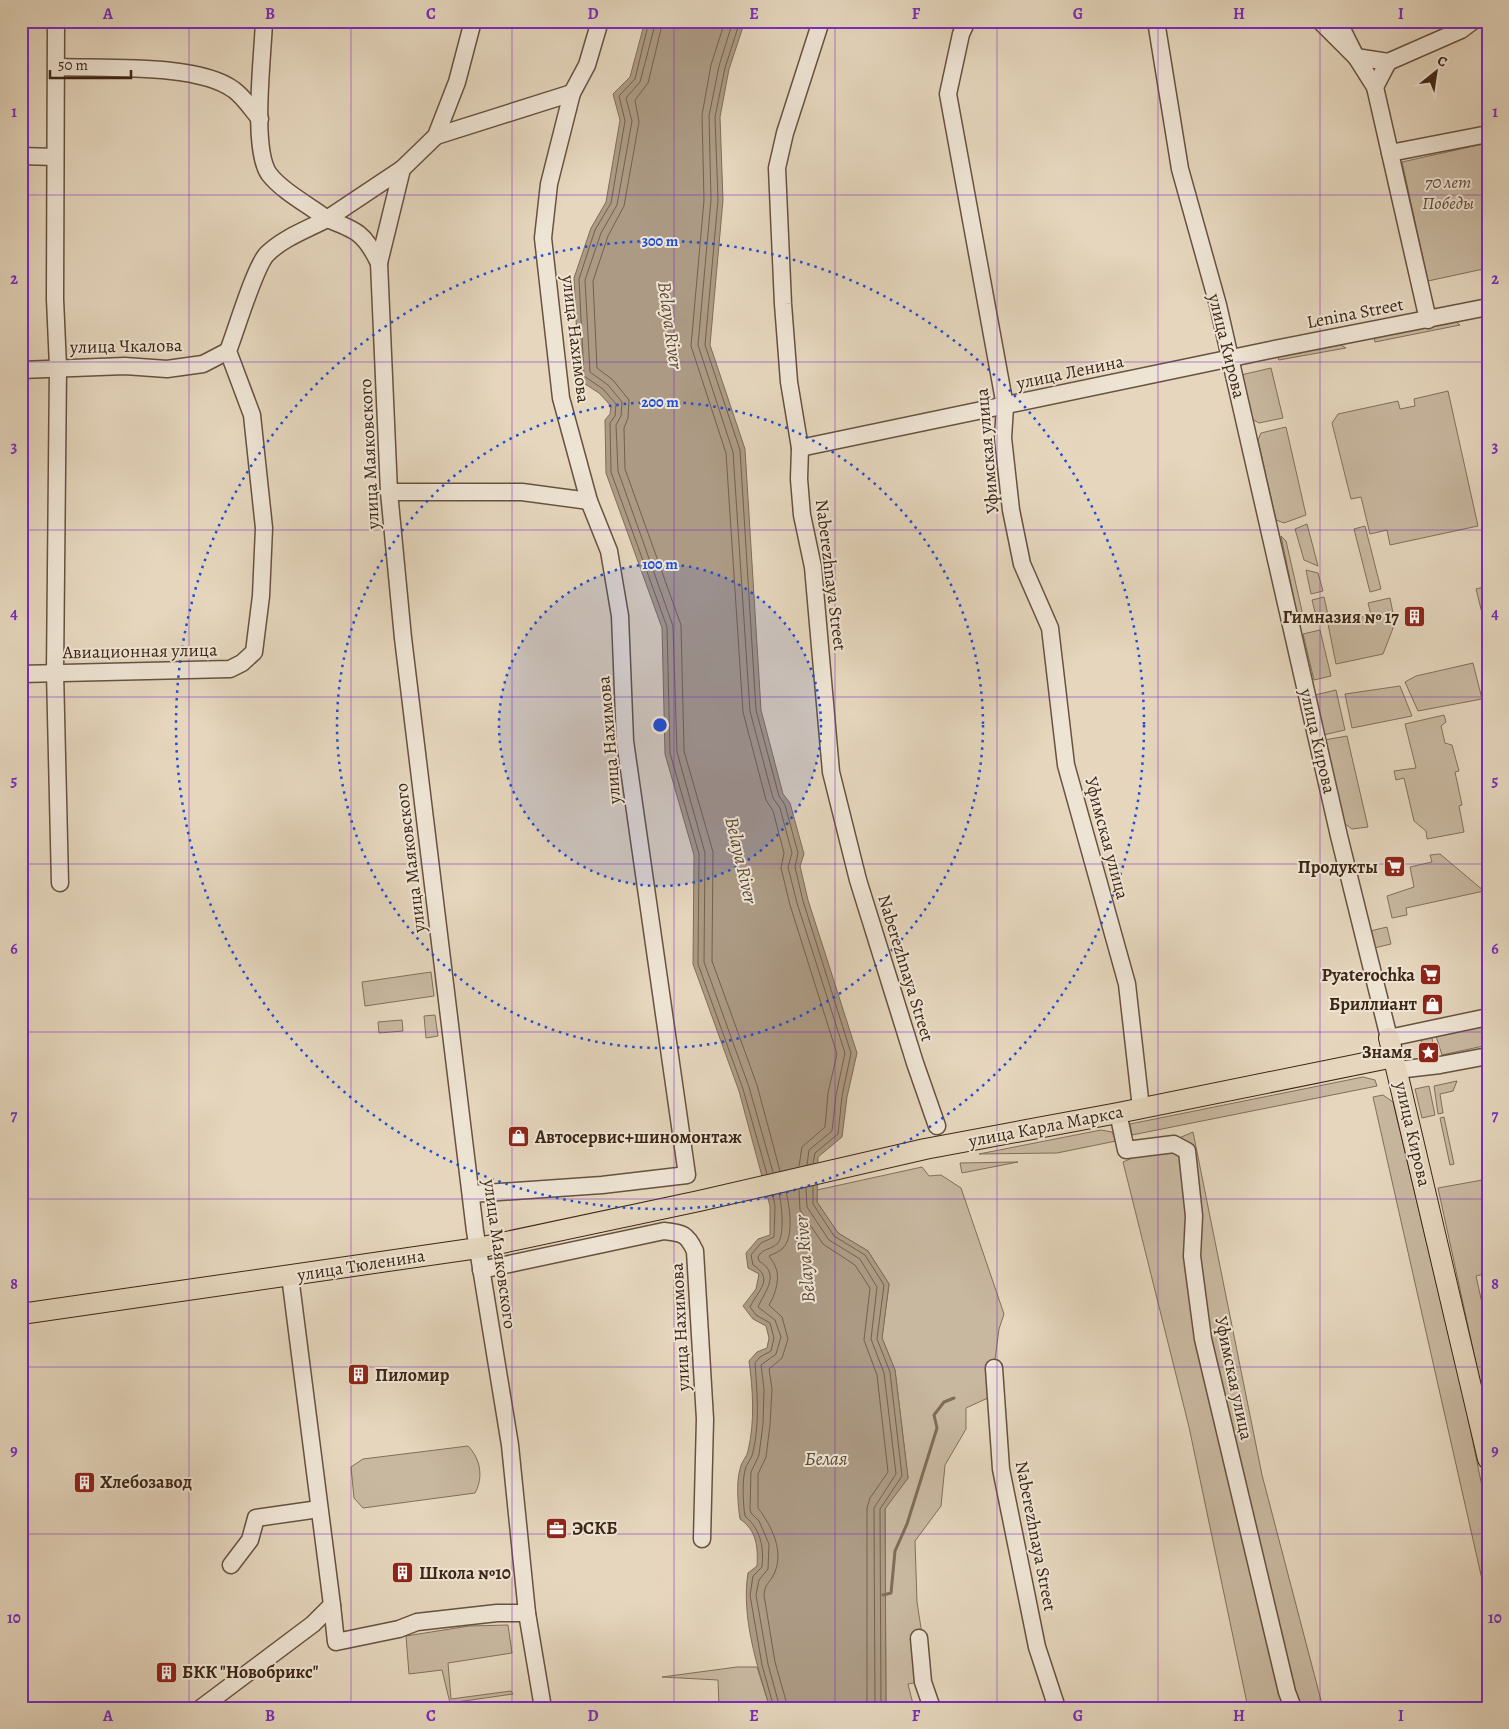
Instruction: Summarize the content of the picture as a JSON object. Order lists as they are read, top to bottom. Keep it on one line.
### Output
{"streets":{"main road":["улица Кирова","улица Карла Маркса","улица Тюленина"],"street":["Lenina Street","улица Нахимова","улица Чкалова","улица Ленина","Уфимская улица","улица Маяковского","Naberezhnaya Street","Авиационная улица"]},"crossings":[["Lenina Street","улица Кирова"],["Lenina Street","улица Ленина"],["улица Нахимова","улица Маяковского"],["улица Чкалова","Авиационная улица"],["улица Кирова","улица Ленина"],["улица Кирова","улица Карла Маркса"],["улица Ленина","Уфимская улица"],["улица Ленина","Naberezhnaya Street"],["Уфимская улица","улица Карла Маркса"],["улица Маяковского","улица Тюленина"],["улица Карла Маркса","улица Тюленина"]],"water":["Belaya River","Белая"],"parks":["70 лет Победы"],"places":{"building":["Гимназия № 17","Пиломир","Хлебозавод","Школа №10","БКК \"Новобрикс\""],"supermarket":["Продукты","Pyaterochka"],"shop":["Бриллиант","Автосервис+шиномонтаж"],"place":["Знамя"],"office":["ЭСКБ"]},"scale_bar":"50 m","north":"top right","grid":{"columns":["A","B","C","D","E","F","G","H","I"],"rows":["1","2","3","4","5","6","7","8","9","10"]},"rings":["300 m","200 m","100 m"]}
